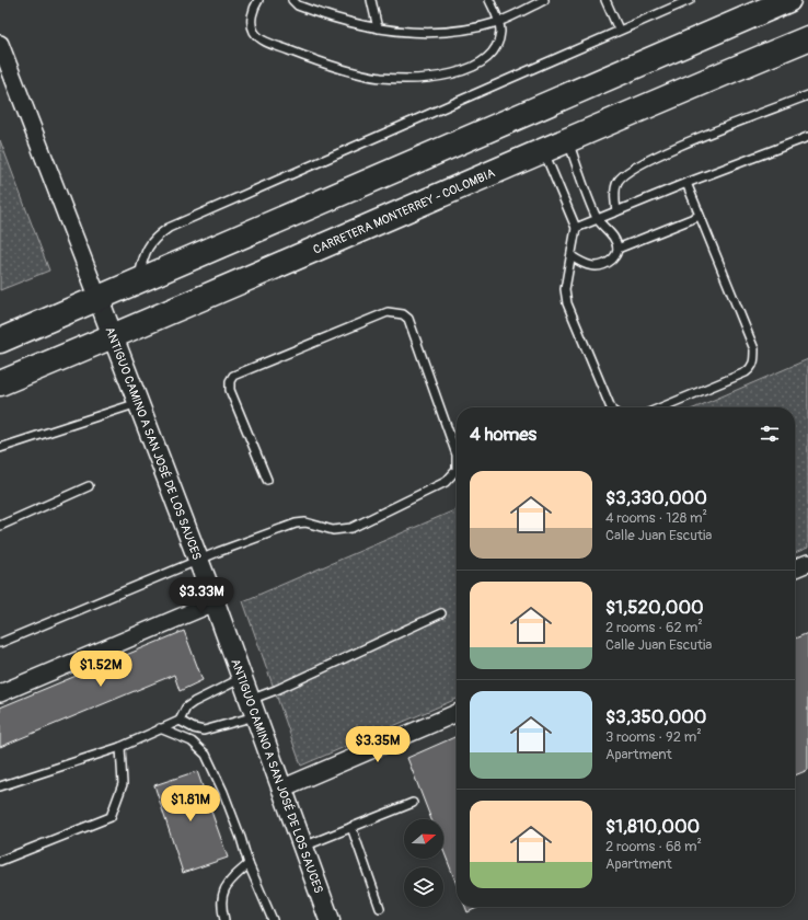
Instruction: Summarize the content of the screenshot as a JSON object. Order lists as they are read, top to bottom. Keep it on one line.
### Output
{"streets":{"main road":["CARRETERA MONTERREY - COLOMBIA"],"street":["ANTIGUO CAMINO A SAN JOSÉ DE LOS SAUCES"]},"crossings":[["CARRETERA MONTERREY - COLOMBIA","ANTIGUO CAMINO A SAN JOSÉ DE LOS SAUCES"]],"north":"right","page":{"heading":"4 homes","list":[{"name":"$3,330,000","note":"4 rooms · 128 m² · Calle Juan Escutia"},{"name":"$1,520,000","note":"2 rooms · 62 m² · Calle Juan Escutia"},{"name":"$3,350,000","note":"3 rooms · 92 m² · Apartment"},{"name":"$1,810,000","note":"2 rooms · 68 m² · Apartment"}],"price":["$3.33M","$1.52M","$3.35M","$1.81M"]}}
